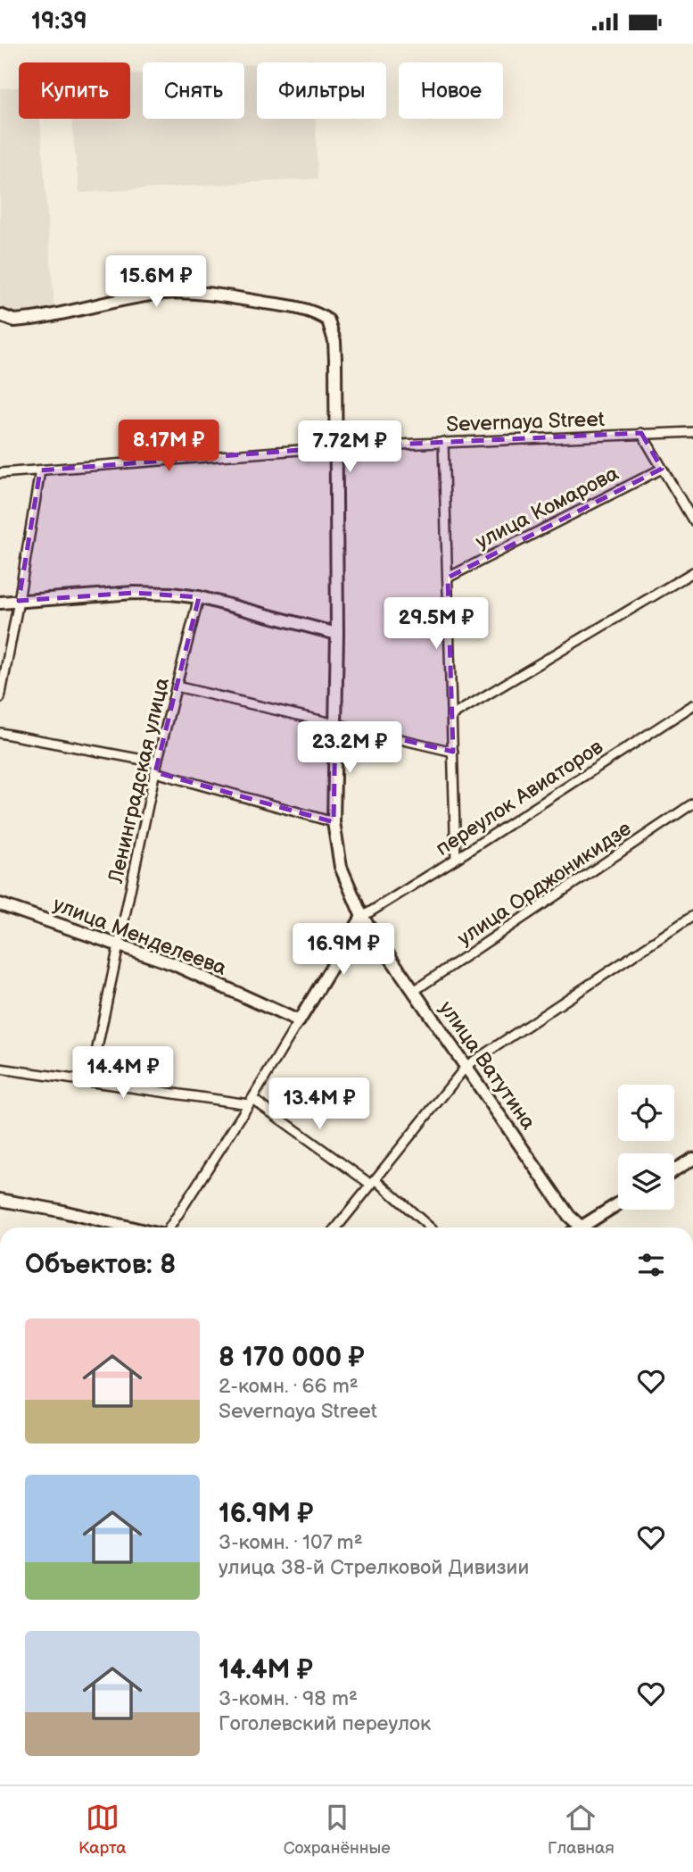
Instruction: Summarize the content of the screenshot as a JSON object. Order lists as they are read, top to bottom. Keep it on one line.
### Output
{"streets":{"street":["Severnaya Street","улица Комарова","Ленинградская улица","переулок Авиаторов","улица Орджоникидзе","улица Менделеева","улица Ватутина"]},"crossings":[["Severnaya Street","улица Ватутина"],["Ленинградская улица","улица Менделеева"],["переулок Авиаторов","улица Ватутина"],["улица Орджоникидзе","улица Ватутина"]],"page":{"status":"19:39","chip":["Купить","Снять","Фильтры","Новое"],"price":["15.6M ₽","8.17M ₽","7.72M ₽","29.5M ₽","23.2M ₽","16.9M ₽","14.4M ₽","13.4M ₽"],"heading":"Объектов: 8","list":[{"name":"8 170 000 ₽","note":"2-комн. · 66 m² · Severnaya Street"},{"name":"16.9M ₽","note":"3-комн. · 107 m² · улица 38-й Стрелковой Дивизии"},{"name":"14.4M ₽","note":"3-комн. · 98 m² · Гоголевский переулок"}],"tabs":["Карта","Сохранённые","Главная"]}}
